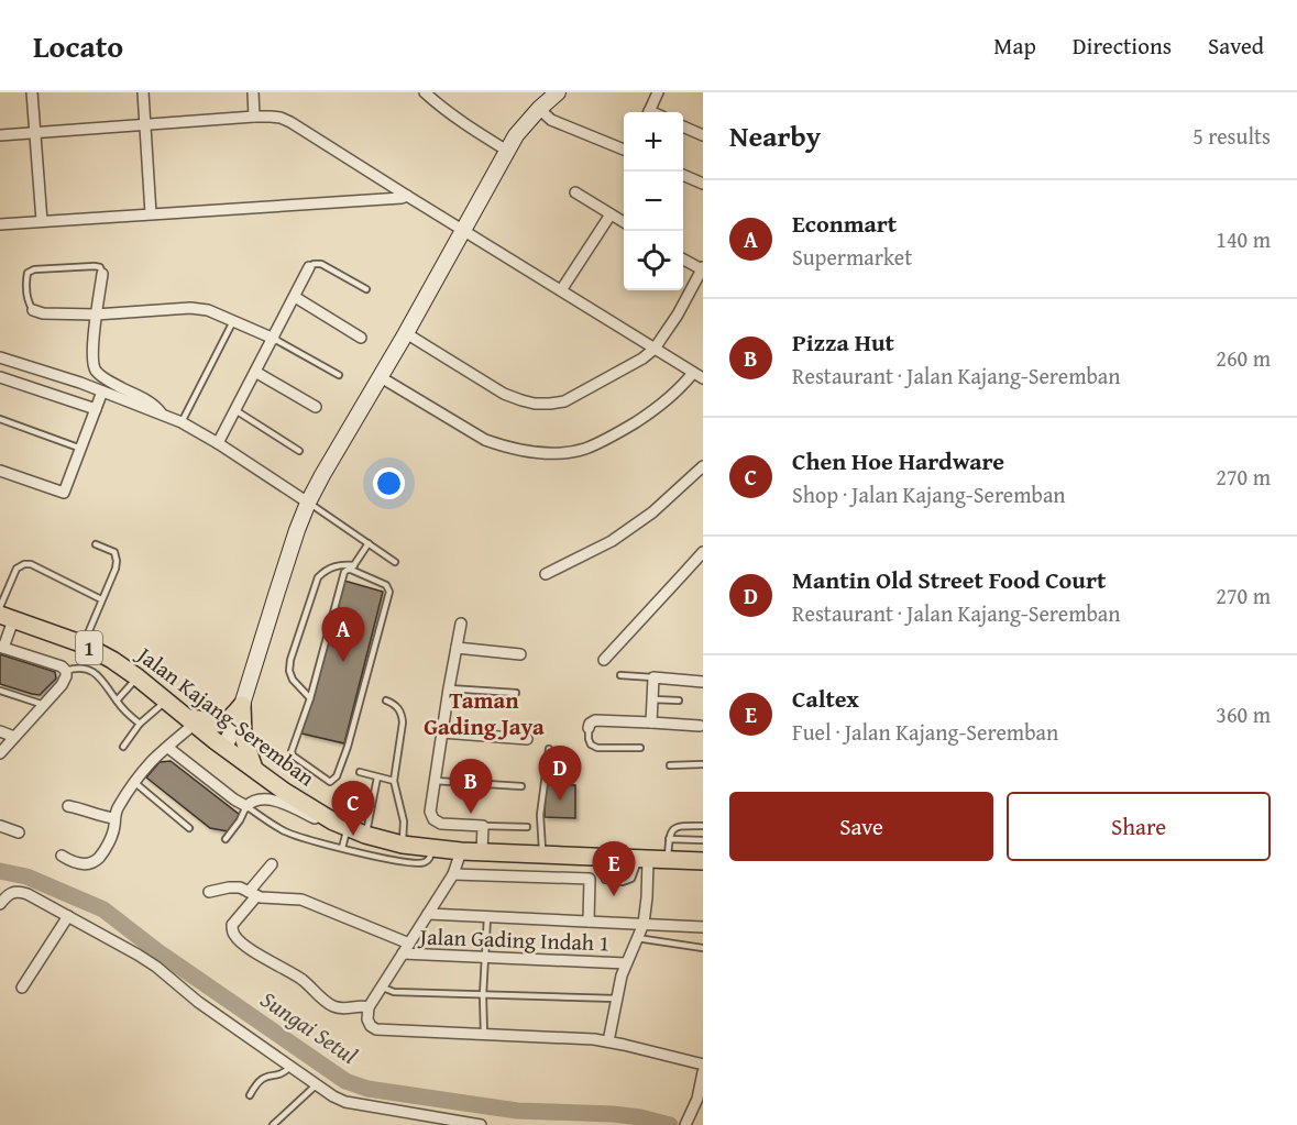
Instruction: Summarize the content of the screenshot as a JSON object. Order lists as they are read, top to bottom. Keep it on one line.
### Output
{"streets":{"main road":["1","Jalan Kajang-Seremban"],"street":["Jalan Gading Indah 1"]},"districts":["Taman Gading Jaya"],"water":["Sungai Setul"],"page":{"header":"Locato","nav":["Map","Directions","Saved"],"heading":["Nearby","5 results"],"map_buttons":["+","−"],"list":[{"mark":"A","name":"Econmart","note":"Supermarket","value":"140 m"},{"mark":"B","name":"Pizza Hut","note":"Restaurant · Jalan Kajang-Seremban","value":"260 m"},{"mark":"C","name":"Chen Hoe Hardware","note":"Shop · Jalan Kajang-Seremban","value":"270 m"},{"mark":"D","name":"Mantin Old Street Food Court","note":"Restaurant · Jalan Kajang-Seremban","value":"270 m"},{"mark":"E","name":"Caltex","note":"Fuel · Jalan Kajang-Seremban","value":"360 m"}],"pins":["A","D","B","C","E"],"buttons":["Save","Share"]}}
